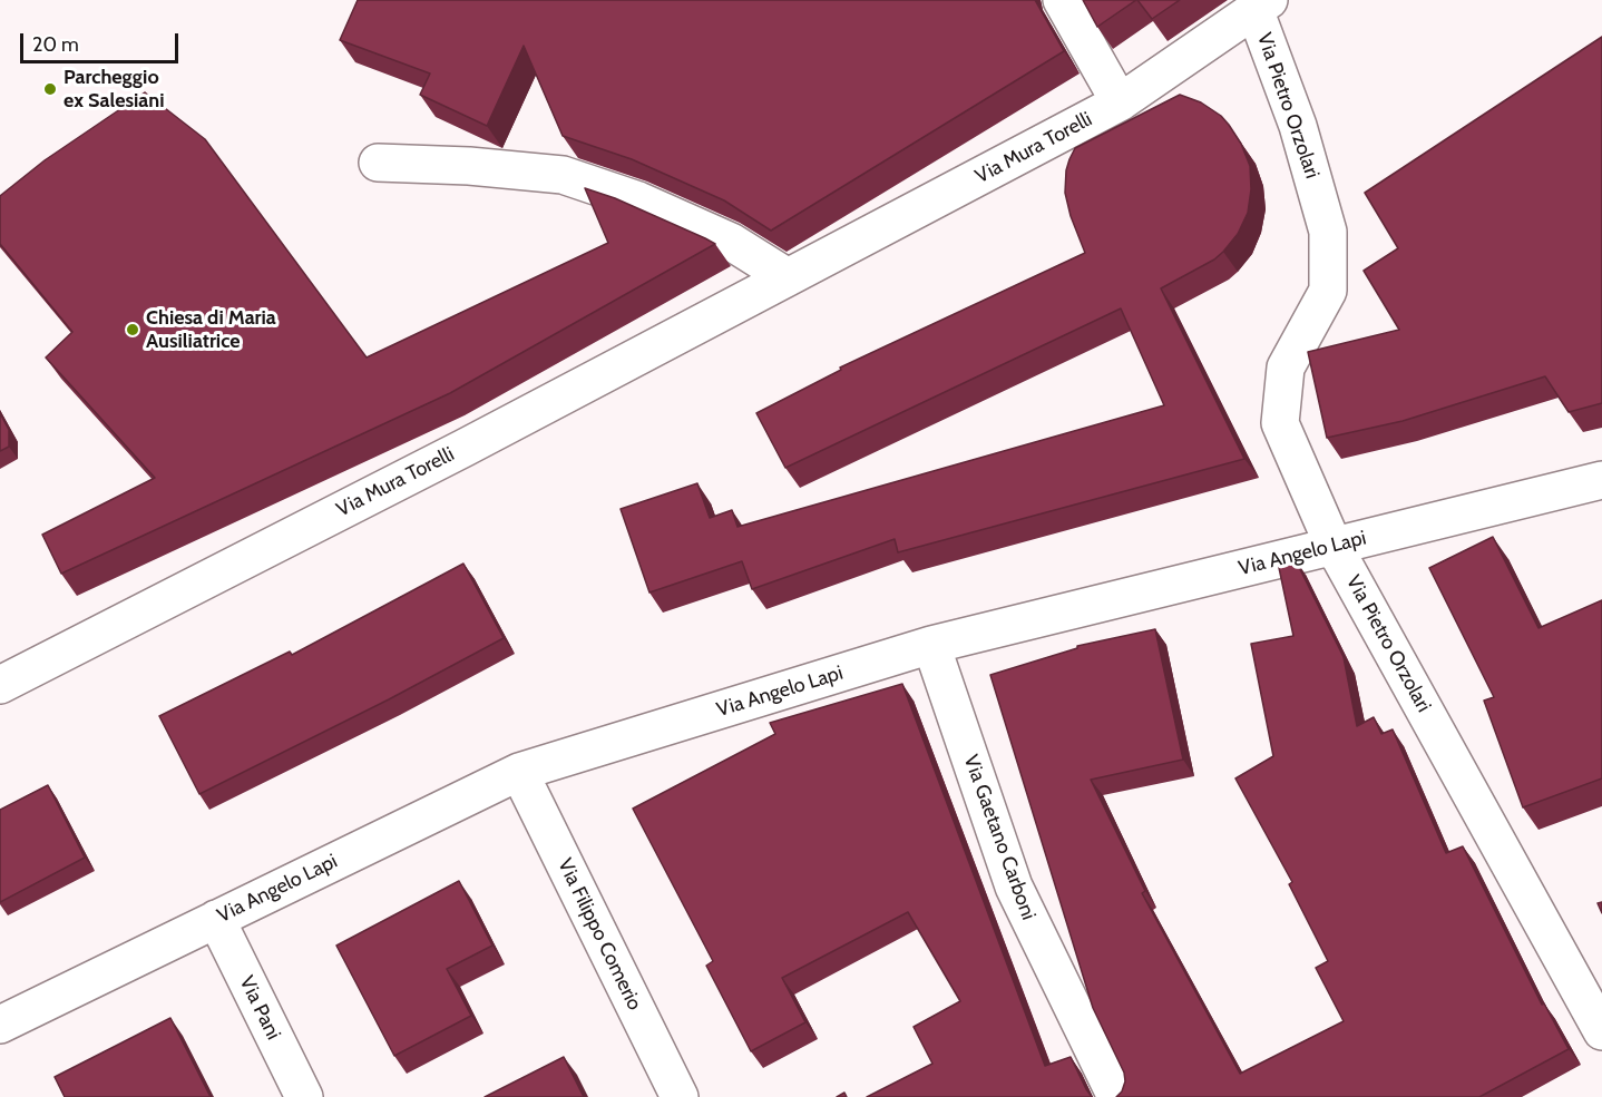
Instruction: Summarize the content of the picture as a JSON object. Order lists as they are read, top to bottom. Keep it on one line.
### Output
{"streets":{"street":["Via Pietro Orzolari","Via Mura Torelli","Via Angelo Lapi","Via Gaetano Carboni","Via Filippo Comerio","Via Pani"]},"crossings":[["Via Pietro Orzolari","Via Mura Torelli"],["Via Pietro Orzolari","Via Angelo Lapi"],["Via Angelo Lapi","Via Gaetano Carboni"],["Via Angelo Lapi","Via Filippo Comerio"],["Via Angelo Lapi","Via Pani"]],"places":["Parcheggio ex Salesiani","Chiesa di Maria Ausiliatrice"],"scale_bar":"20 m"}
